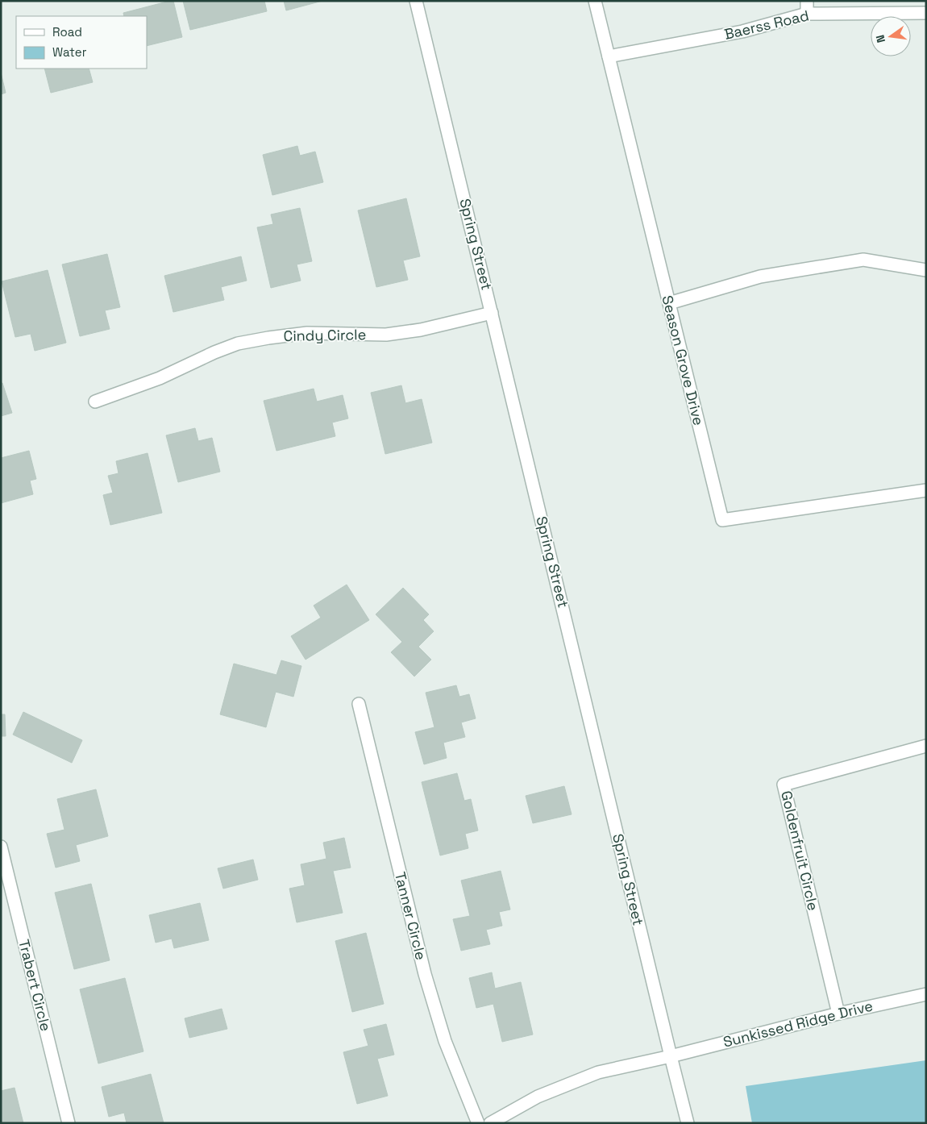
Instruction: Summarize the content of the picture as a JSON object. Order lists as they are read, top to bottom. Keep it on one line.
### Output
{"streets":{"street":["Baerss Road","Spring Street","Cindy Circle","Season Grove Drive","Goldenfruit Circle","Tanner Circle","Trabert Circle","Sunkissed Ridge Drive"]},"crossings":[["Baerss Road","Season Grove Drive"],["Spring Street","Cindy Circle"],["Spring Street","Sunkissed Ridge Drive"],["Goldenfruit Circle","Sunkissed Ridge Drive"]],"legend":["Road","Water"],"north":"left"}
